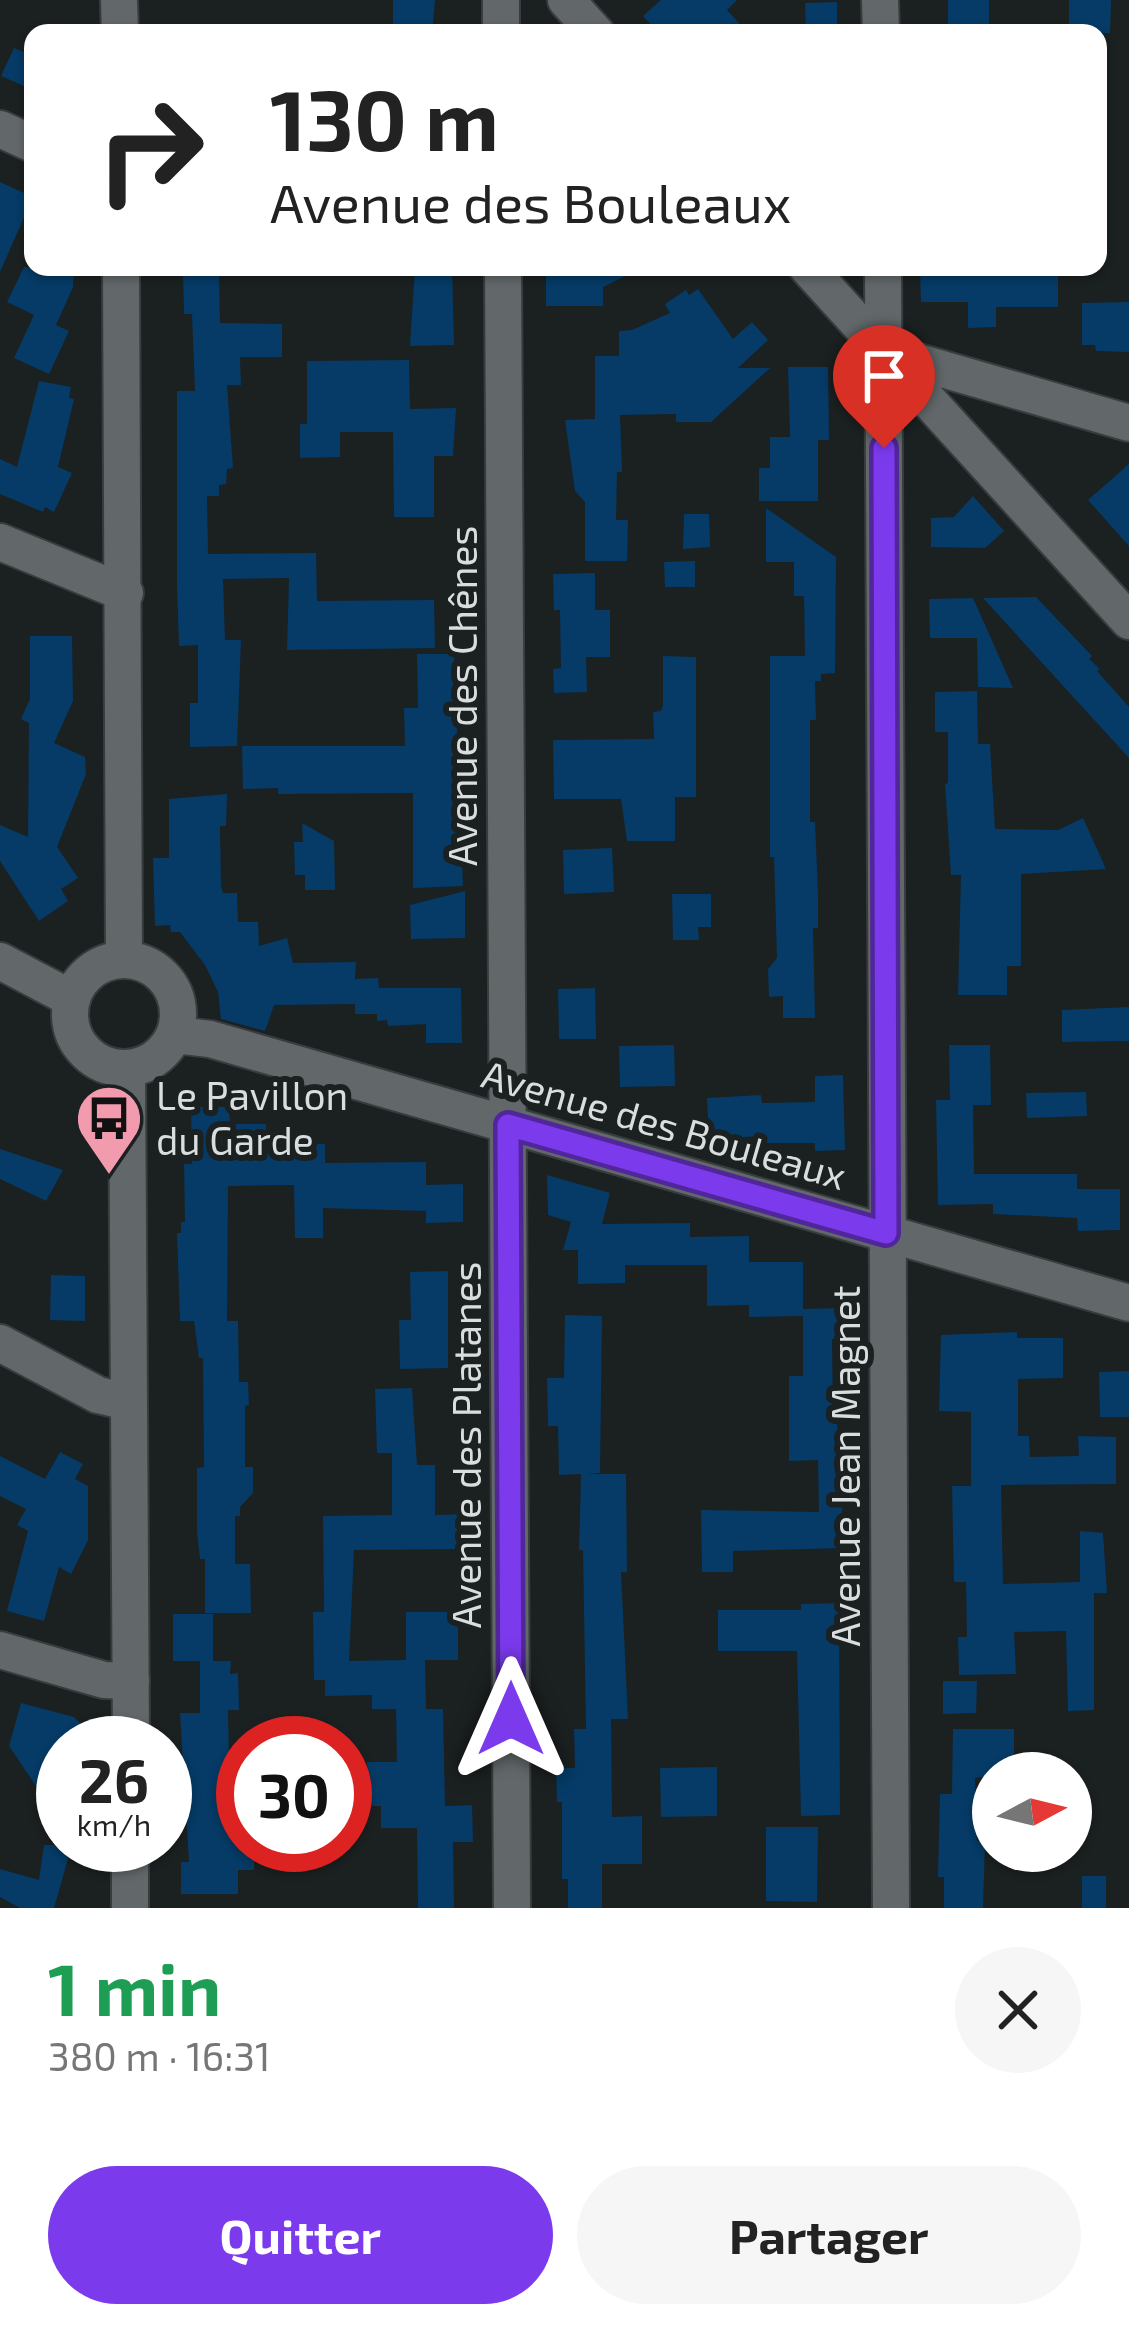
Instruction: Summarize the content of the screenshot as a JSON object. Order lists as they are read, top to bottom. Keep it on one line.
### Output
{"streets":{"street":["Avenue des Chênes","Avenue des Bouleaux","Avenue des Platanes","Avenue Jean Magnet"]},"crossings":[["Avenue des Chênes","Avenue des Bouleaux"],["Avenue des Chênes","Avenue des Platanes"],["Avenue des Bouleaux","Avenue des Platanes"],["Avenue des Bouleaux","Avenue Jean Magnet"]],"places":{"bus stop":["Le Pavillon du Garde"]},"north":"right","page":{"turn":["130 m","Avenue des Bouleaux"],"speed":"26 km/h","limit":"30","heading":["1 min","380 m · 16:31"],"buttons":["Quitter","Partager"]}}
